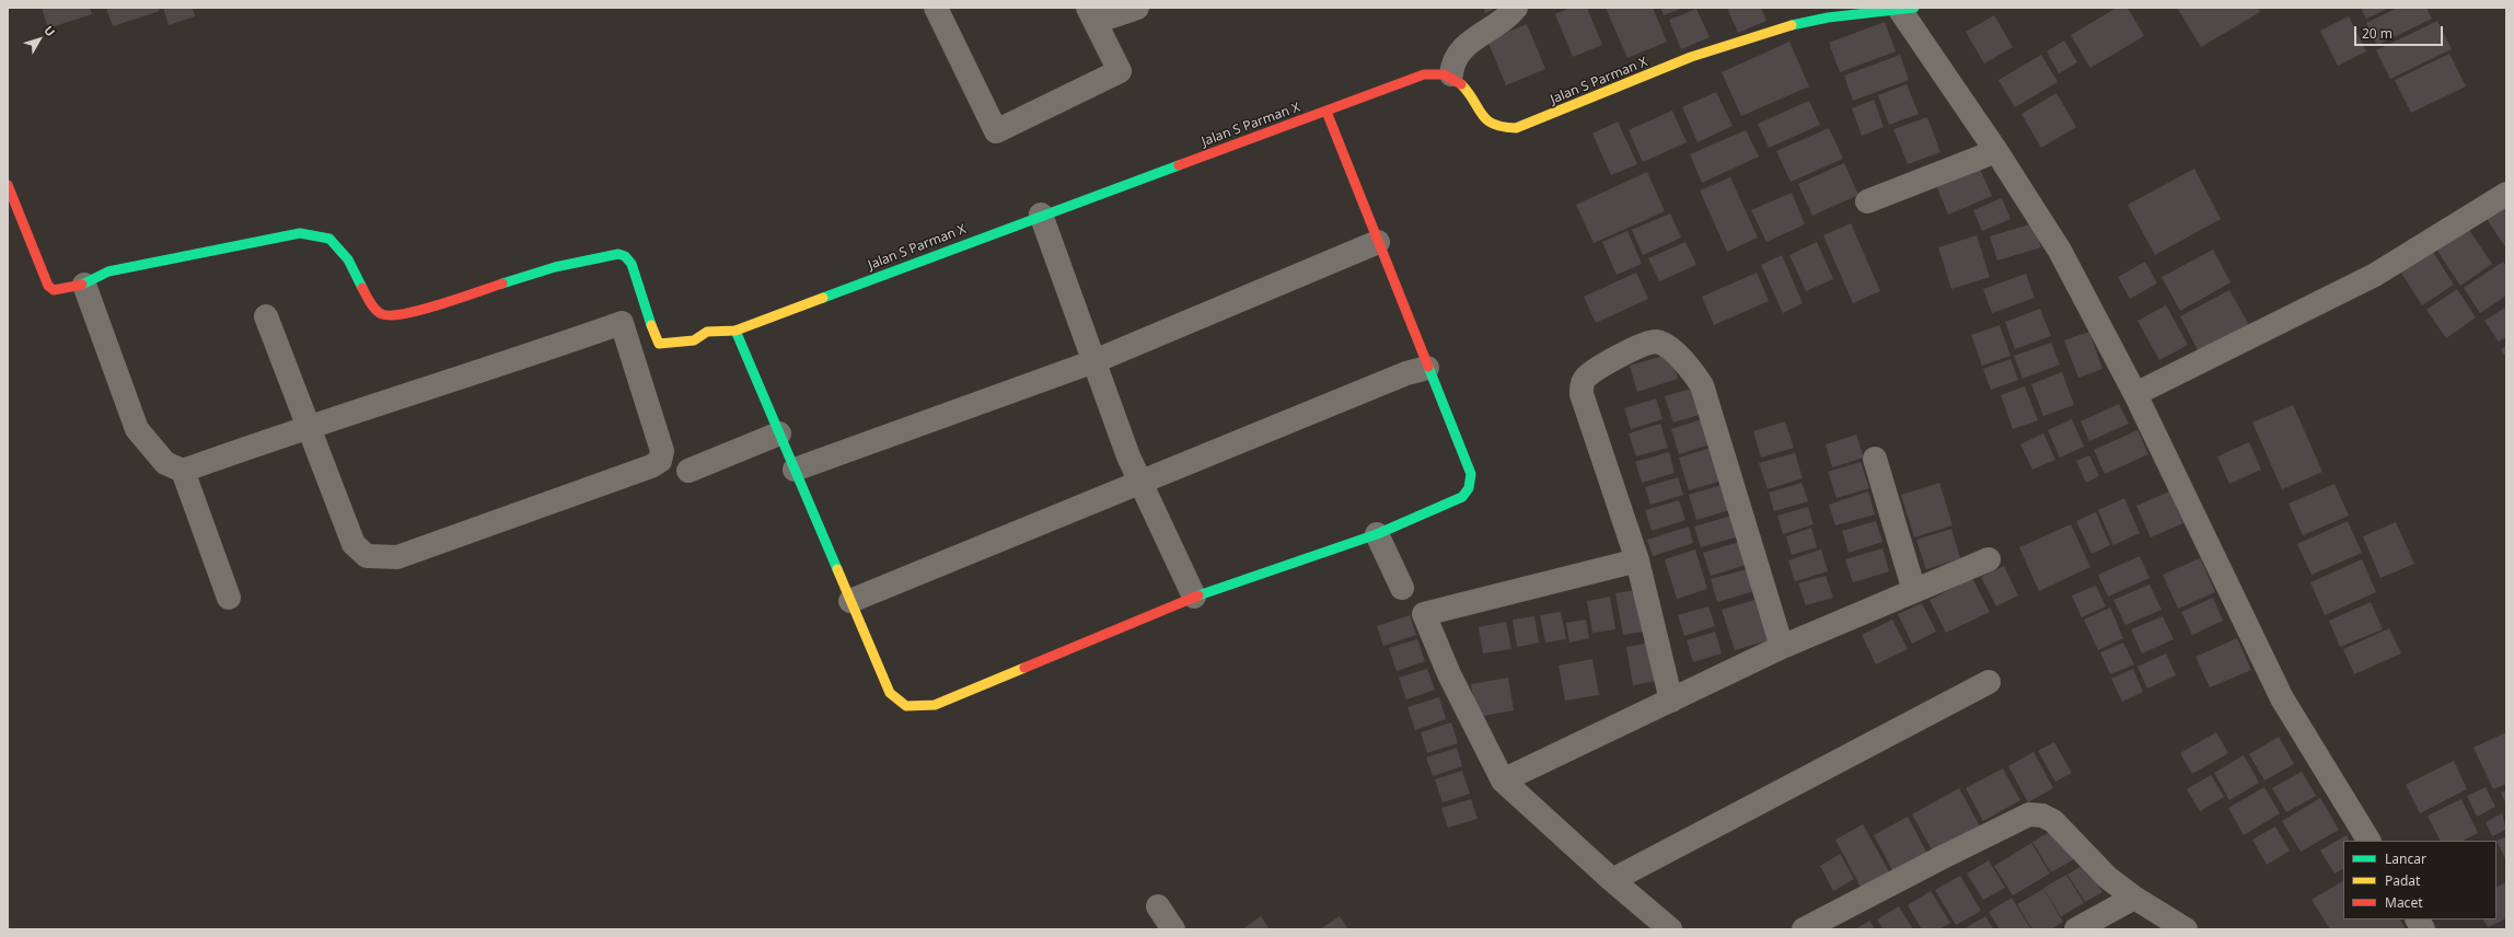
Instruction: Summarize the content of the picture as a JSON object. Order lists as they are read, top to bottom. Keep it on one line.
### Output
{"streets":{"street":["Jalan S Parman X"]},"legend":["Lancar","Padat","Macet"],"scale_bar":"20 m","north":"top right"}
